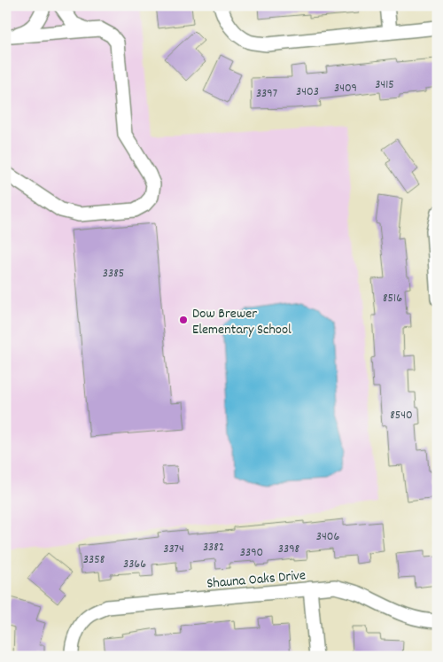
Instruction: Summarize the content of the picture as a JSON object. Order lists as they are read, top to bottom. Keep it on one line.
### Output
{"streets":{"street":["Shauna Oaks Drive"]},"places":["Dow Brewer Elementary School"],"house_numbers":["3415","3409","3403","3397","3385","8516","8540","3406","3382","3374","3398","3390","3358","3366"]}
